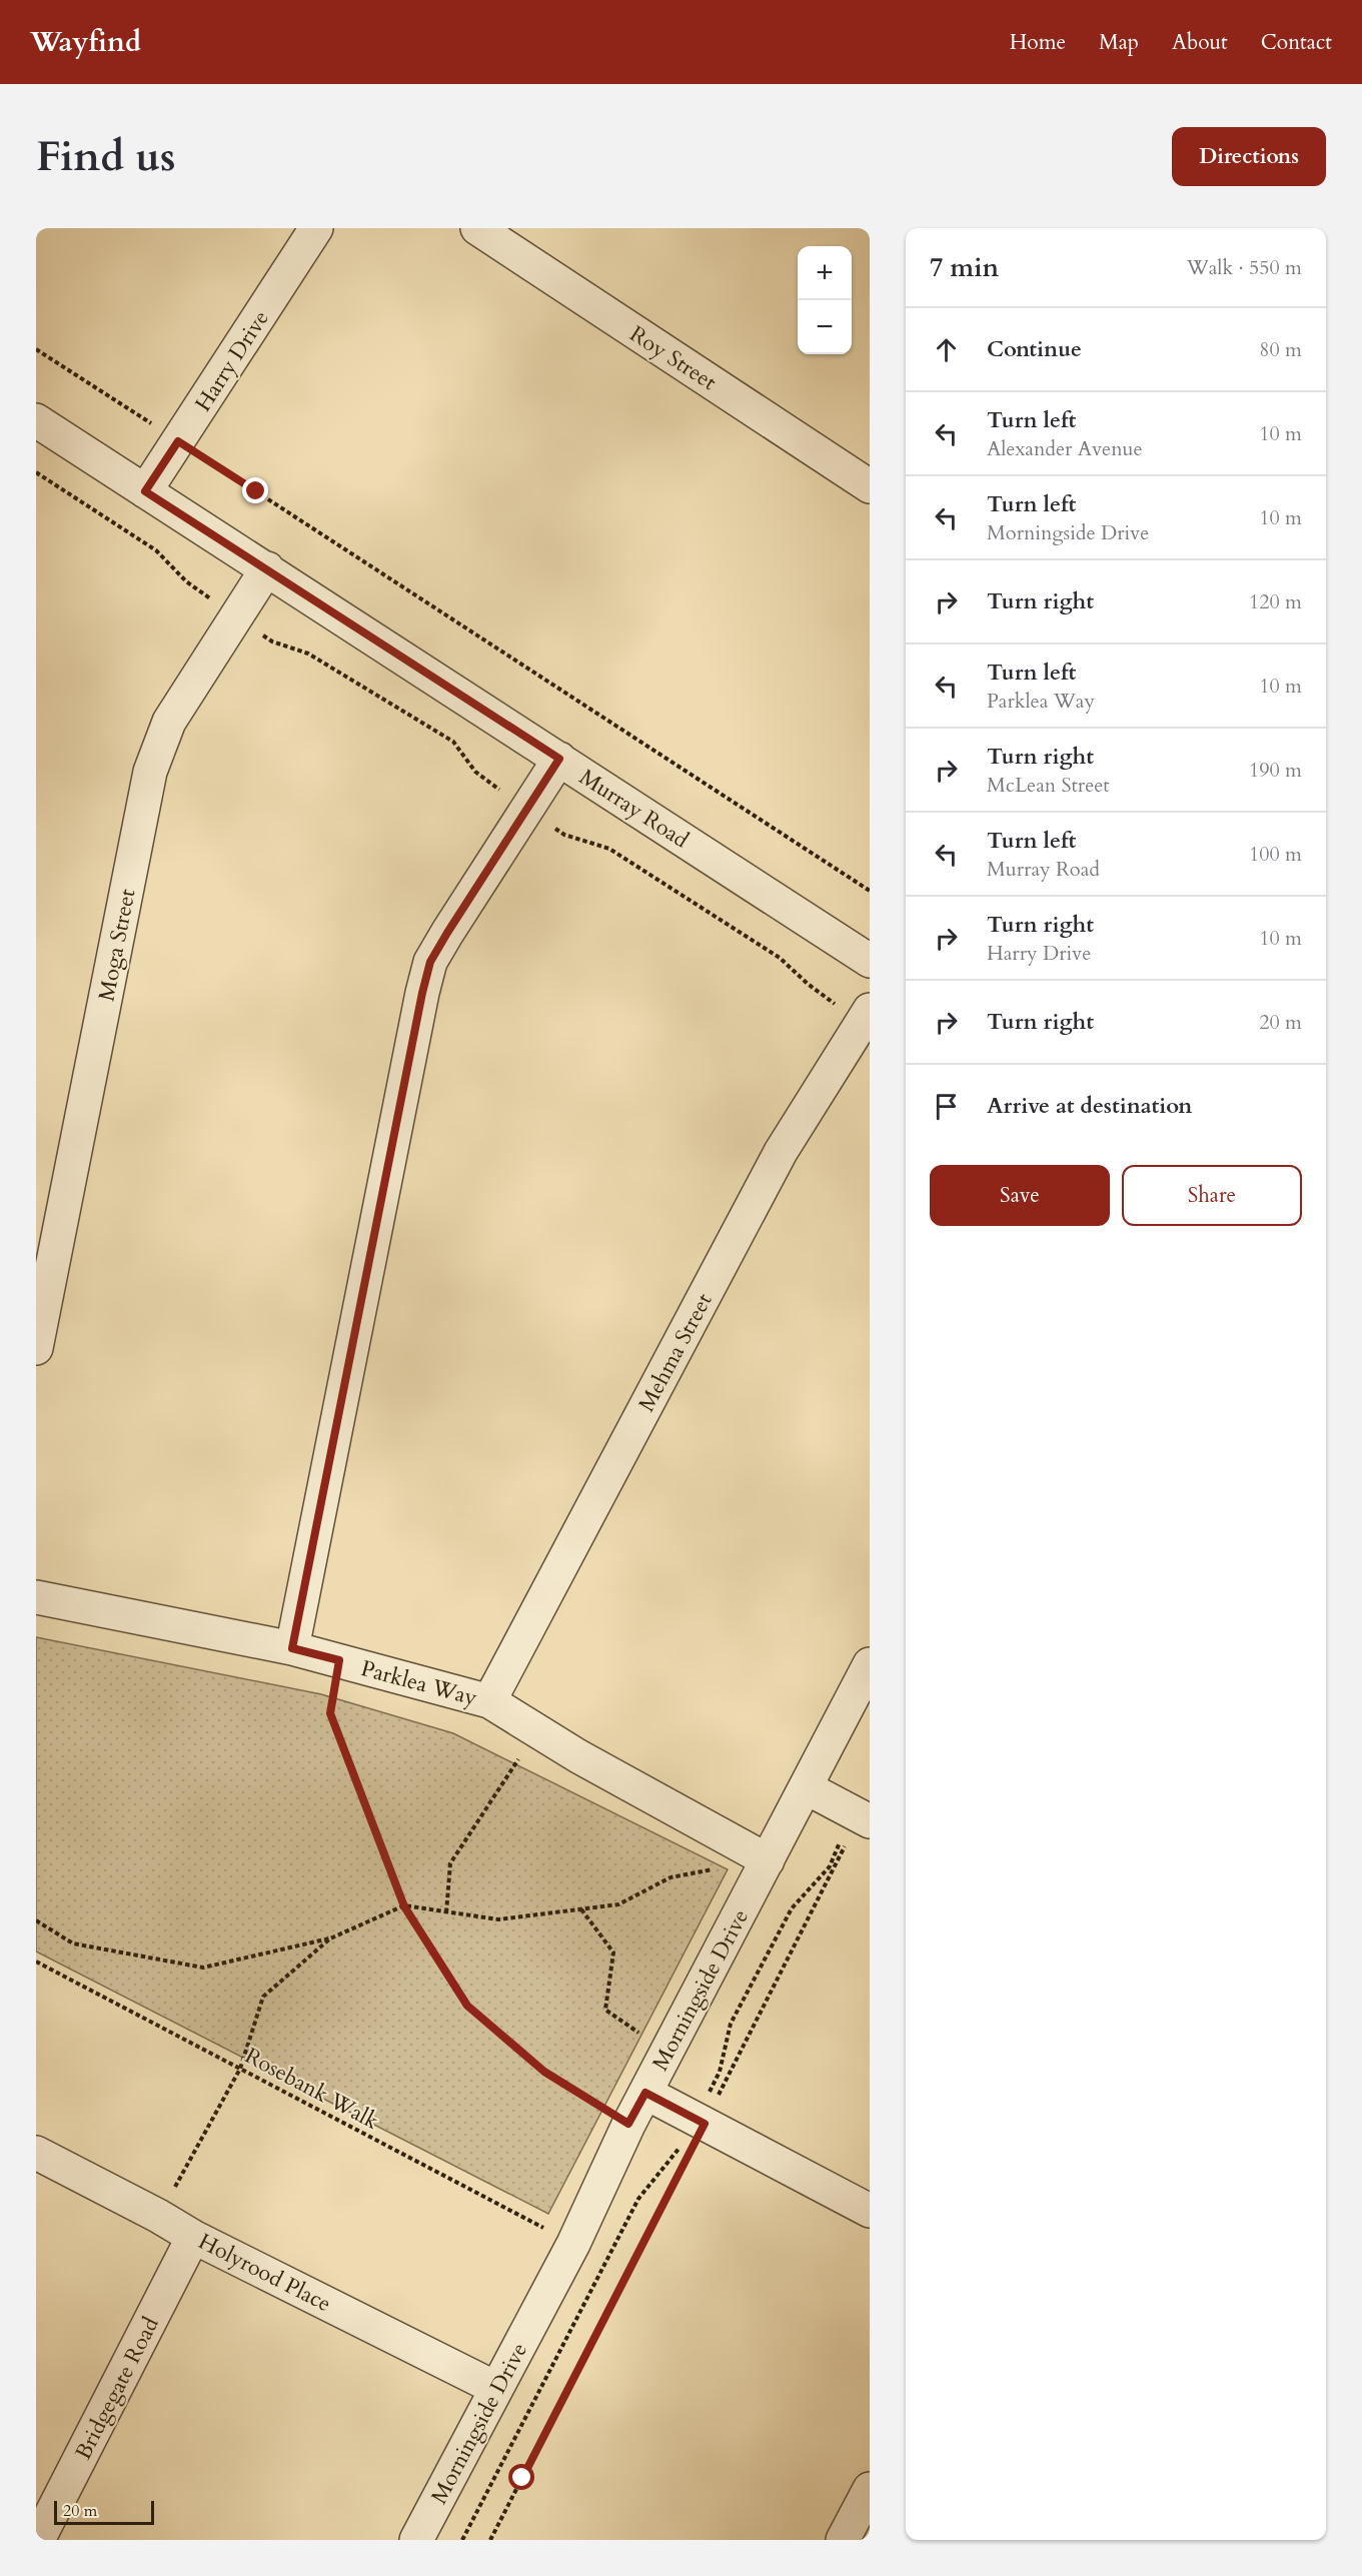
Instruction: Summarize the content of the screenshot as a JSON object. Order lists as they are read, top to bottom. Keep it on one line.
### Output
{"streets":{"street":["Roy Street","Harry Drive","Murray Road","Moga Street","Mehma Street","Parklea Way","Morningside Drive","Holyrood Place","Bridgegate Road"],"path":["Rosebank Walk"]},"crossings":[["Harry Drive","Murray Road"],["Murray Road","Moga Street"],["Mehma Street","Parklea Way"],["Parklea Way","Morningside Drive"],["Morningside Drive","Rosebank Walk"],["Morningside Drive","Holyrood Place"],["Holyrood Place","Bridgegate Road"]],"scale_bar":"20 m","page":{"header":"Wayfind","nav":["Home","Map","About","Contact"],"buttons":["Directions",["Save","Share"]],"title":"Find us","heading":["7 min","Walk · 550 m"],"map_buttons":["+","−"],"list":[["Continue","80 m"],["Turn left","Alexander Avenue","10 m"],["Turn left","Morningside Drive","10 m"],["Turn right","120 m"],["Turn left","Parklea Way","10 m"],["Turn right","McLean Street","190 m"],["Turn left","Murray Road","100 m"],["Turn right","Harry Drive","10 m"],["Turn right","20 m"],"Arrive at destination"],"scale":"20 m"}}
